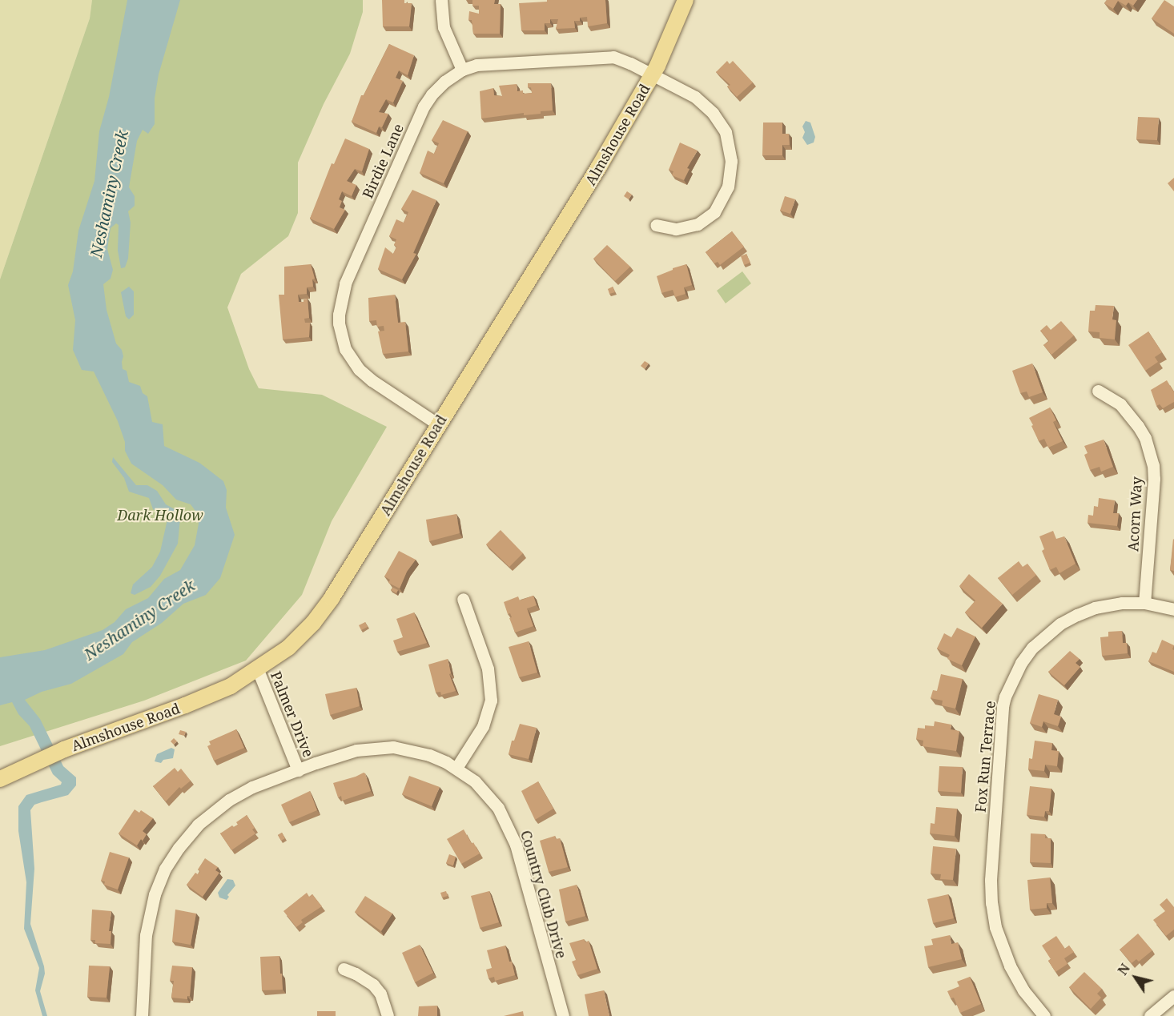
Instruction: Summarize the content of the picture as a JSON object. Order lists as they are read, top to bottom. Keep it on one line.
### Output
{"streets":{"main road":["Almshouse Road"],"street":["Birdie Lane","Acorn Way","Palmer Drive","Fox Run Terrace","Country Club Drive"]},"crossings":[["Almshouse Road","Birdie Lane"],["Almshouse Road","Palmer Drive"],["Acorn Way","Fox Run Terrace"],["Palmer Drive","Country Club Drive"]],"water":["Neshaminy Creek"],"parks":["Dark Hollow"],"north":"top left"}
